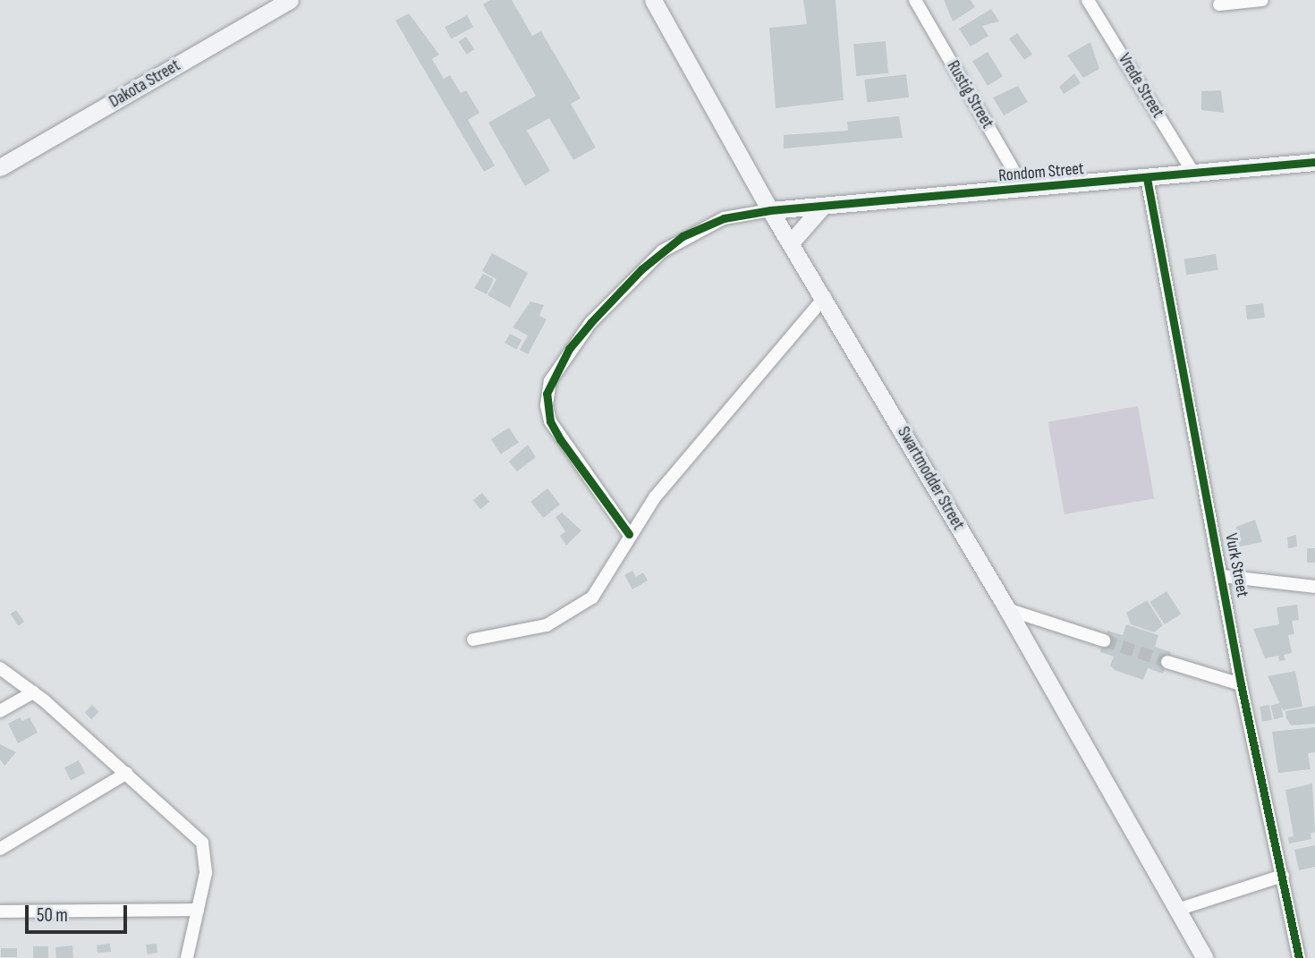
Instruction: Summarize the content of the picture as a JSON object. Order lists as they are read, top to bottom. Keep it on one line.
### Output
{"streets":{"main road":["Dakota Street","Rondom Street","Swartmodder Street"],"street":["Vrede Street","Rustig Street","Vurk Street"]},"crossings":[["Vrede Street","Rondom Street"],["Rustig Street","Rondom Street"],["Rondom Street","Swartmodder Street"],["Rondom Street","Vurk Street"]],"scale_bar":"50 m"}
